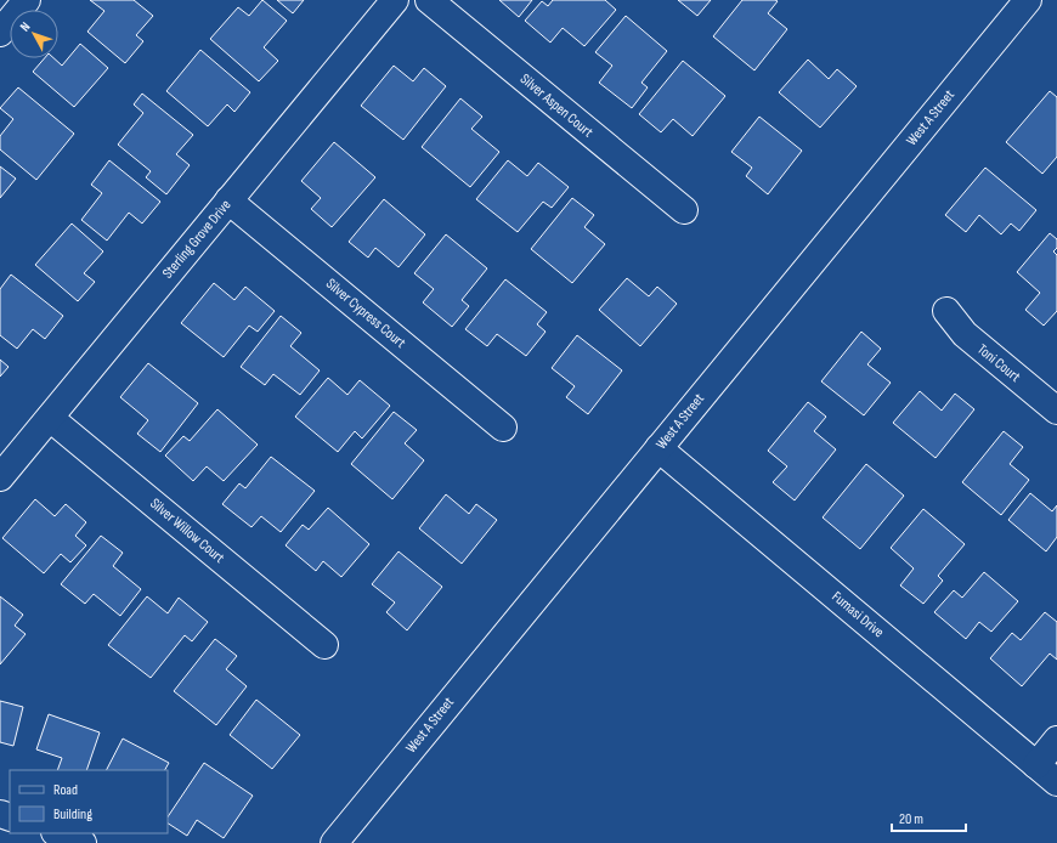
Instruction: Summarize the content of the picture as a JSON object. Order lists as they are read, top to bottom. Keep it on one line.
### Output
{"streets":{"street":["Silver Aspen Court","West A Street","Sterling Grove Drive","Silver Cypress Court","Toni Court","Silver Willow Court","Fumasi Drive"]},"crossings":[["West A Street","Fumasi Drive"],["Sterling Grove Drive","Silver Cypress Court"],["Sterling Grove Drive","Silver Willow Court"]],"legend":["Road","Building"],"scale_bar":"20 m","north":"top left"}
